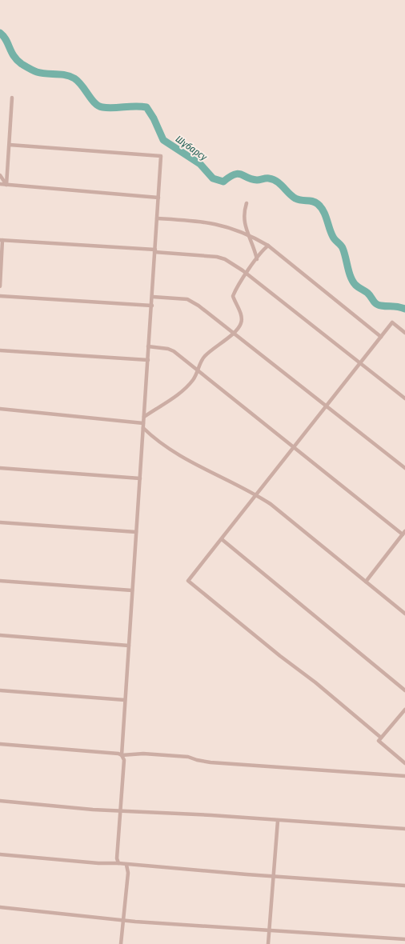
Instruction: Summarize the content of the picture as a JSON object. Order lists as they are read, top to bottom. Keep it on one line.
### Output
{"water":["Шұбарсу"]}
